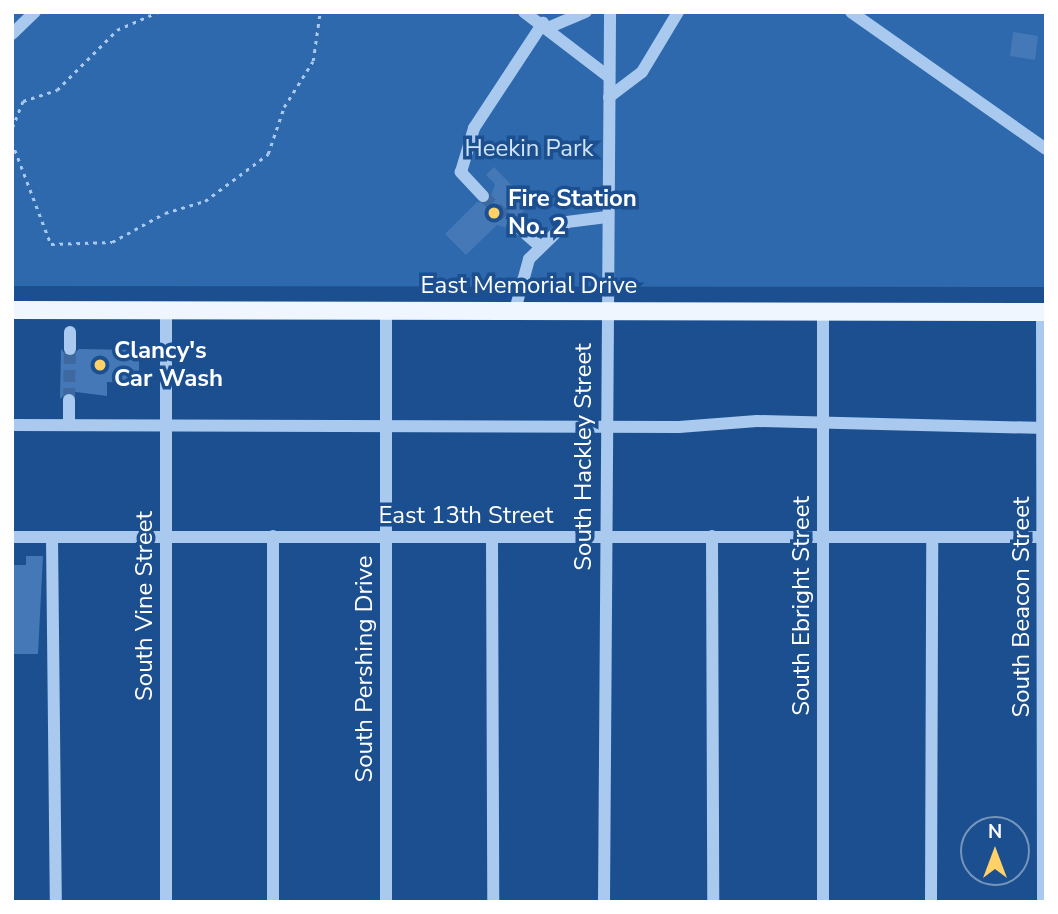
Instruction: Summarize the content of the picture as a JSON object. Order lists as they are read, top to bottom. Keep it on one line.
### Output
{"streets":{"main road":["East Memorial Drive"],"street":["South Hackley Street","East 13th Street","South Vine Street","South Ebright Street","South Beacon Street","South Pershing Drive"]},"crossings":[["East Memorial Drive","South Hackley Street"],["East Memorial Drive","South Vine Street"],["East Memorial Drive","South Ebright Street"],["East Memorial Drive","South Beacon Street"],["East Memorial Drive","South Pershing Drive"],["South Hackley Street","East 13th Street"],["East 13th Street","South Vine Street"],["East 13th Street","South Ebright Street"],["East 13th Street","South Beacon Street"],["East 13th Street","South Pershing Drive"]],"parks":["Heekin Park"],"places":["Fire Station No. 2","Clancy's Car Wash"],"north":"top"}
